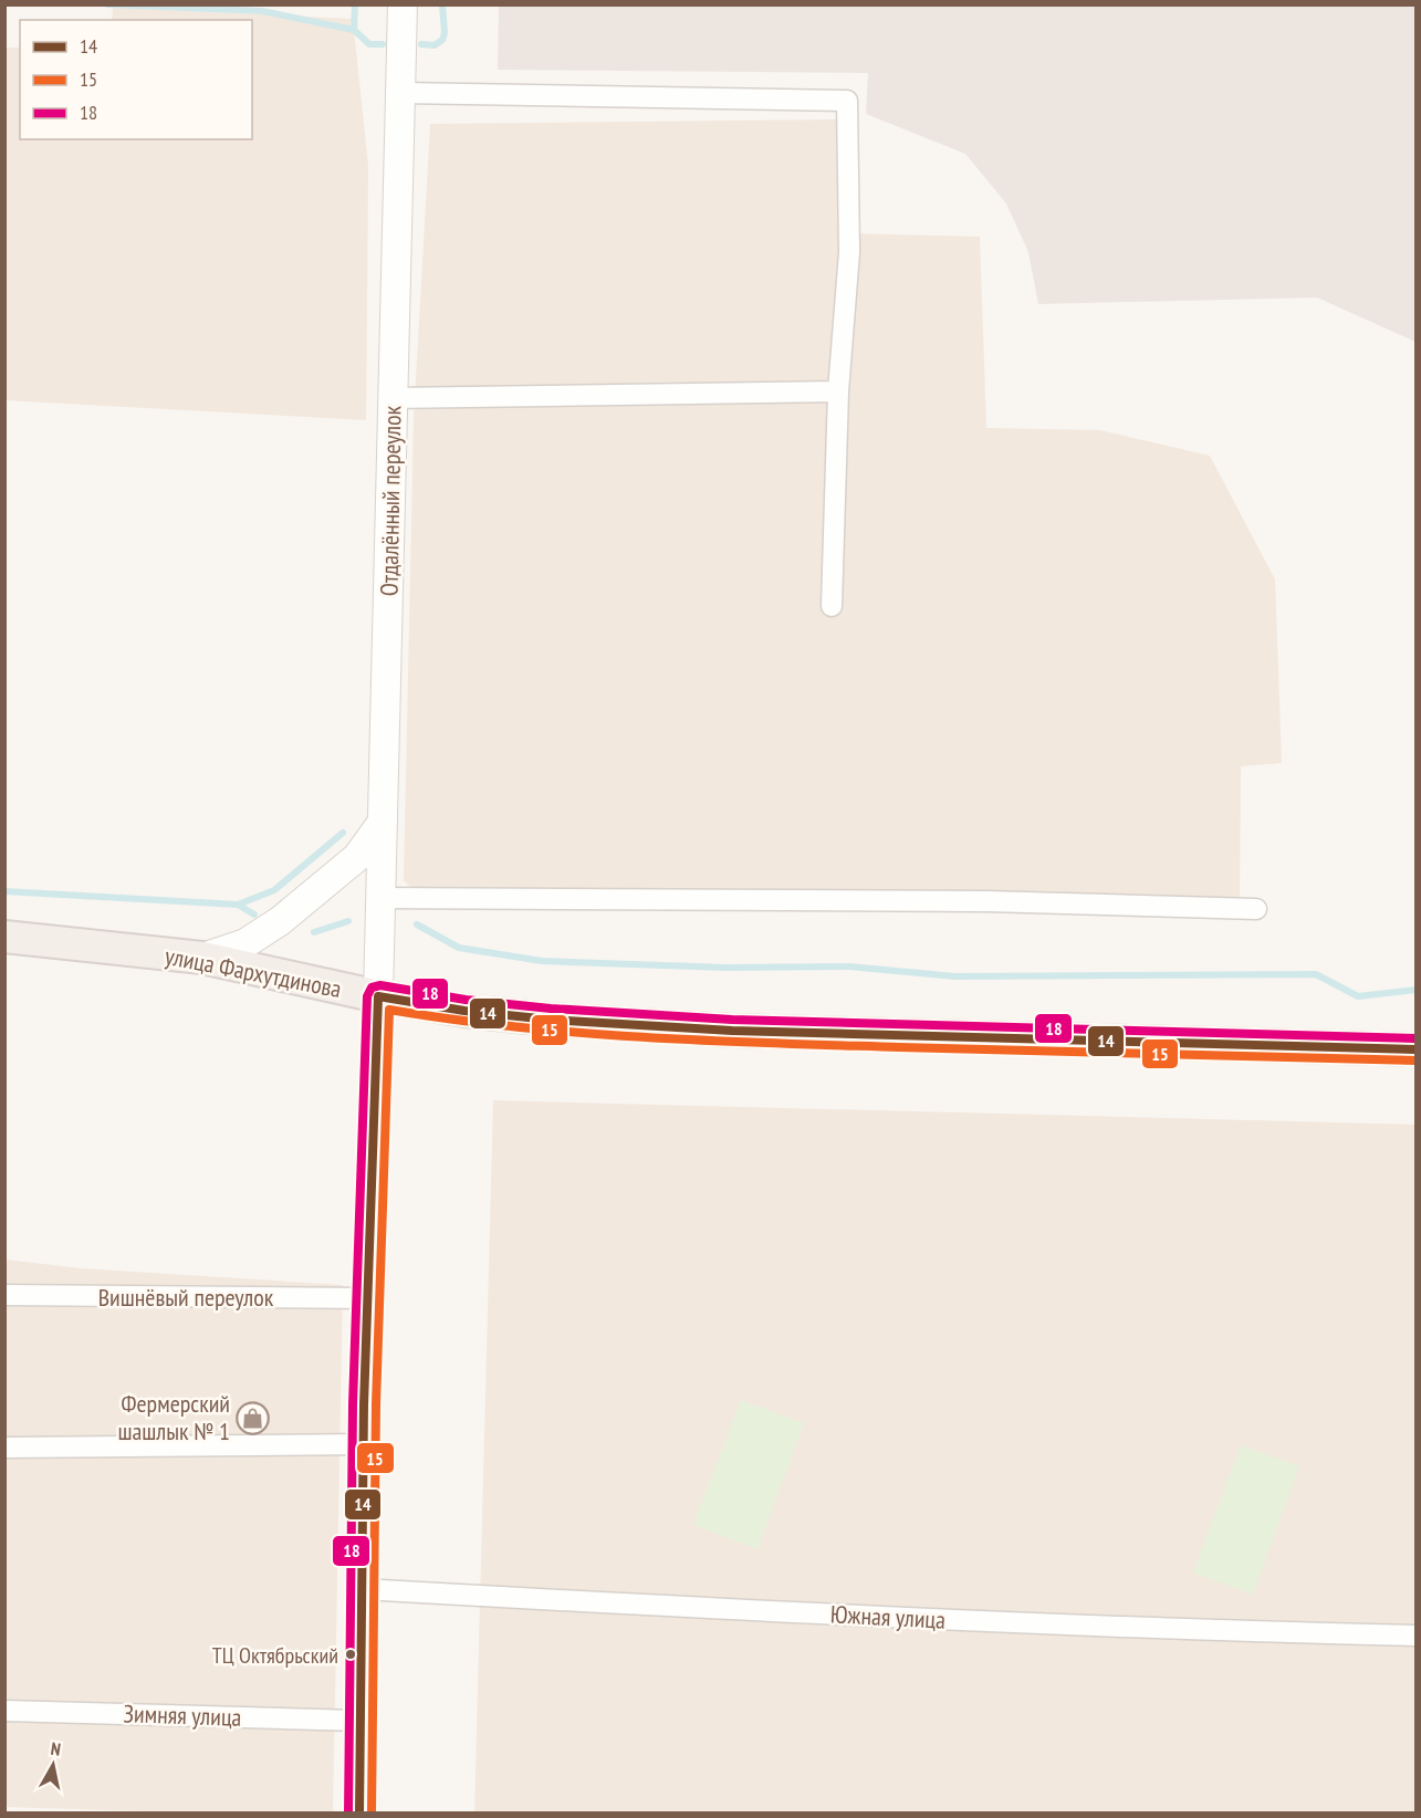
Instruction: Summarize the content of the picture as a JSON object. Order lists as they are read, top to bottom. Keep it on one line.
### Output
{"streets":{"main road":["Отдалённый переулок","улица Фархутдинова"],"street":["Вишнёвый переулок","Южная улица","Зимняя улица"]},"crossings":[["Отдалённый переулок","улица Фархутдинова"]],"places":{"shop":["Фермерский шашлык № 1"],"other":["ТЦ Октябрьский"]},"lines":["transit line 18","transit line 14","transit line 15"],"legend":["14","15","18"],"north":"top"}
